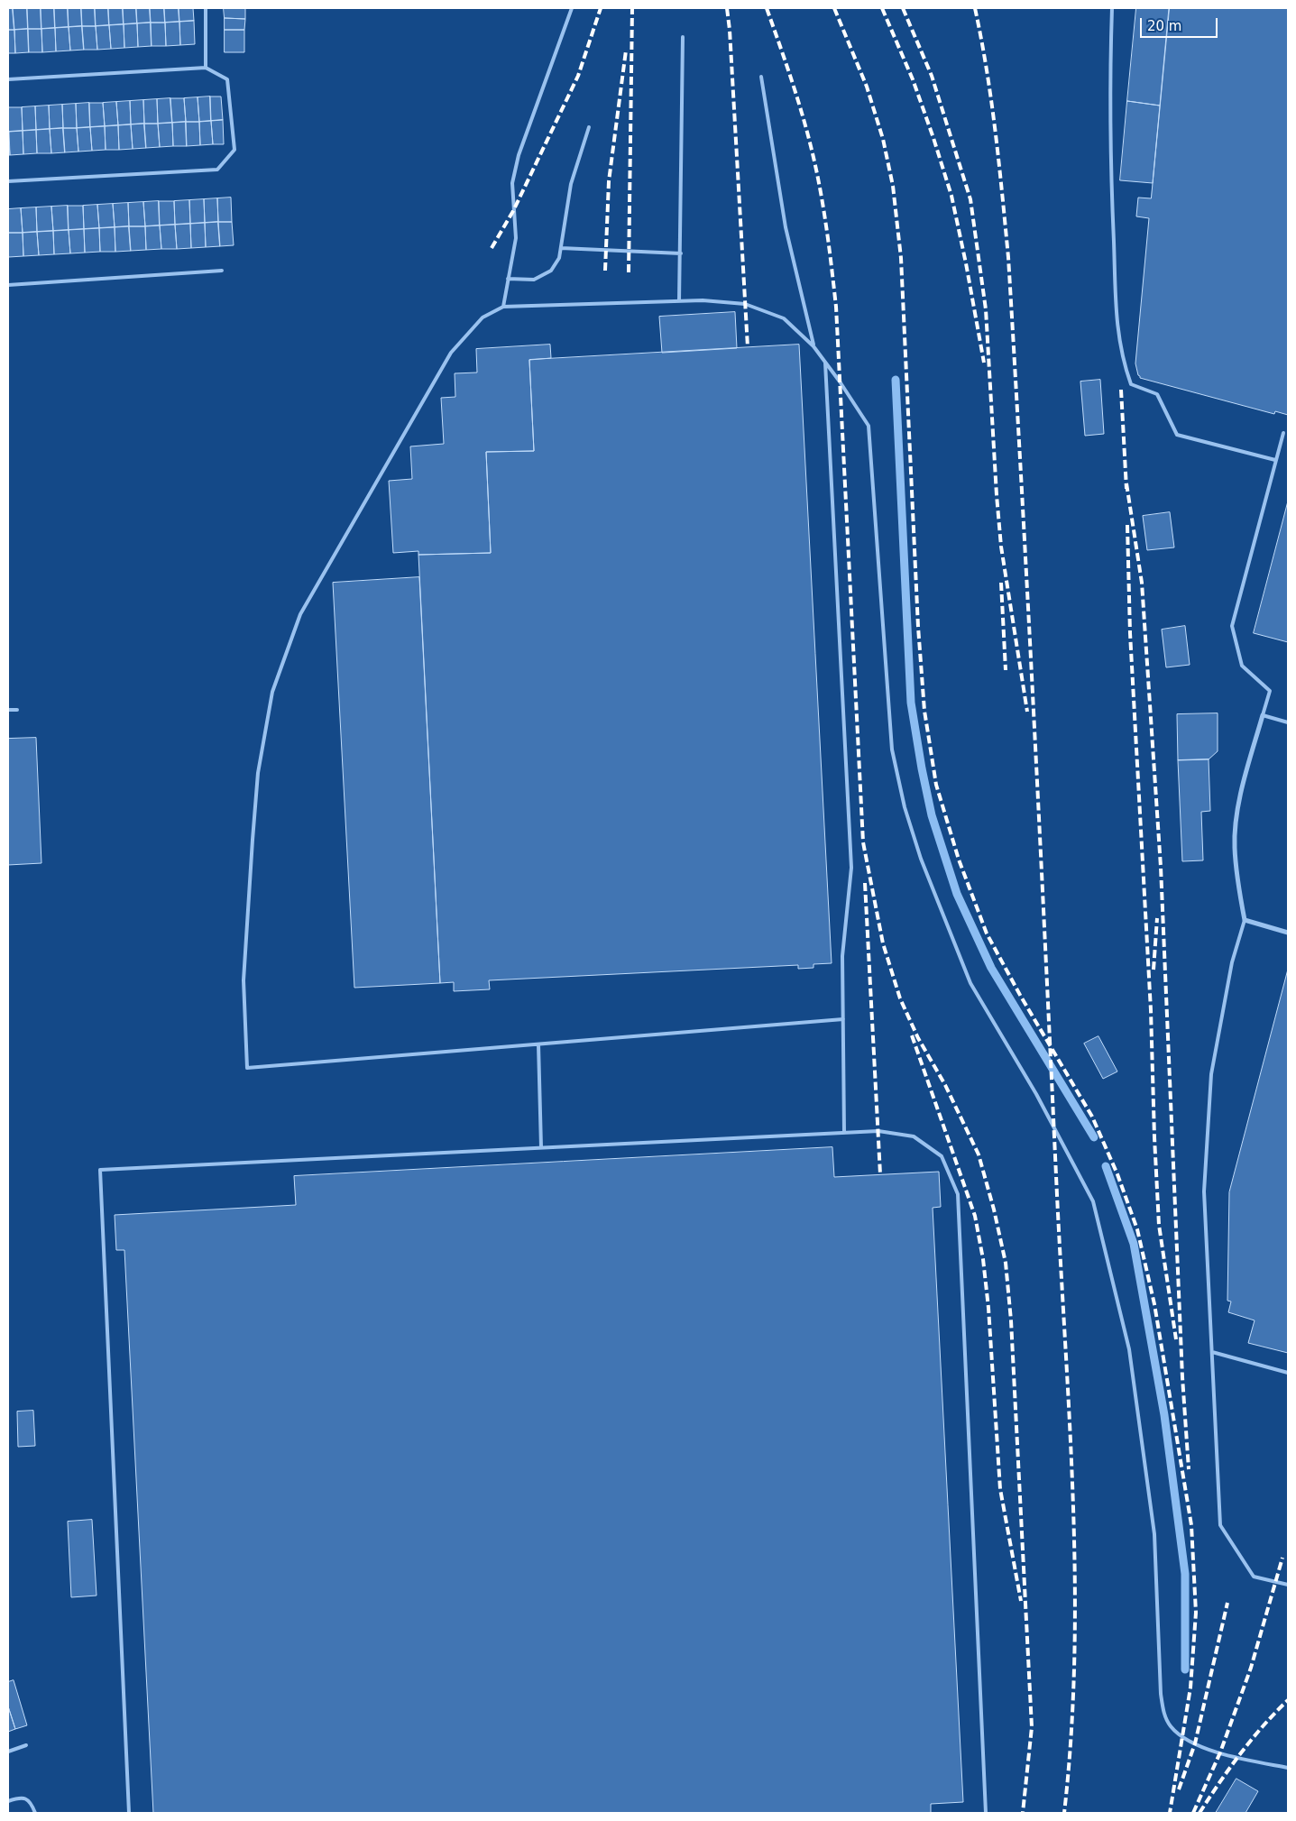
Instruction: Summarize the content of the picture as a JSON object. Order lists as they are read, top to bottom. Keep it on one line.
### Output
{"scale_bar":"20 m"}
